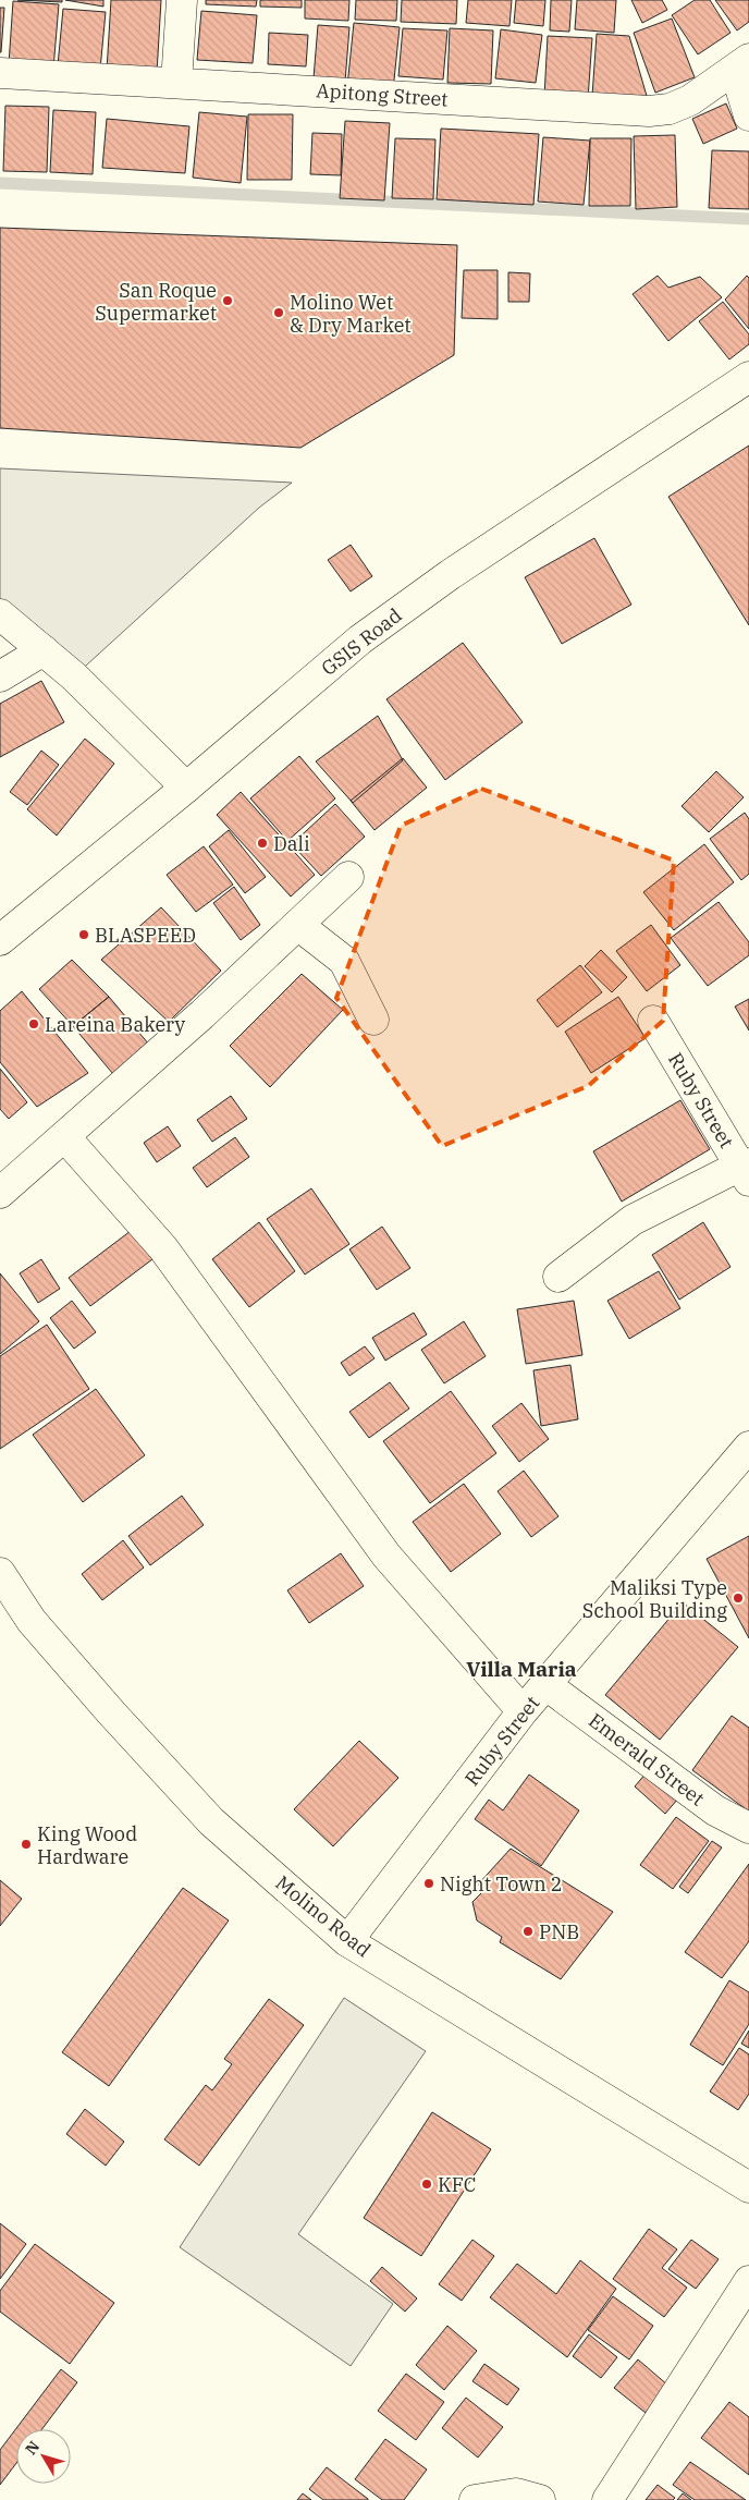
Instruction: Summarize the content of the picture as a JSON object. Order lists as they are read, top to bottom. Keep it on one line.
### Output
{"streets":{"street":["Apitong Street","GSIS Road","Ruby Street","Emerald Street","Molino Road"]},"crossings":[["Ruby Street","Emerald Street"],["Ruby Street","Molino Road"]],"districts":["Villa Maria"],"places":["San Roque Supermarket","Molino Wet & Dry Market","Dali","BLASPEED","Lareina Bakery","Maliksi Type School Building","King Wood Hardware","Night Town 2","PNB","KFC"],"north":"top left"}
